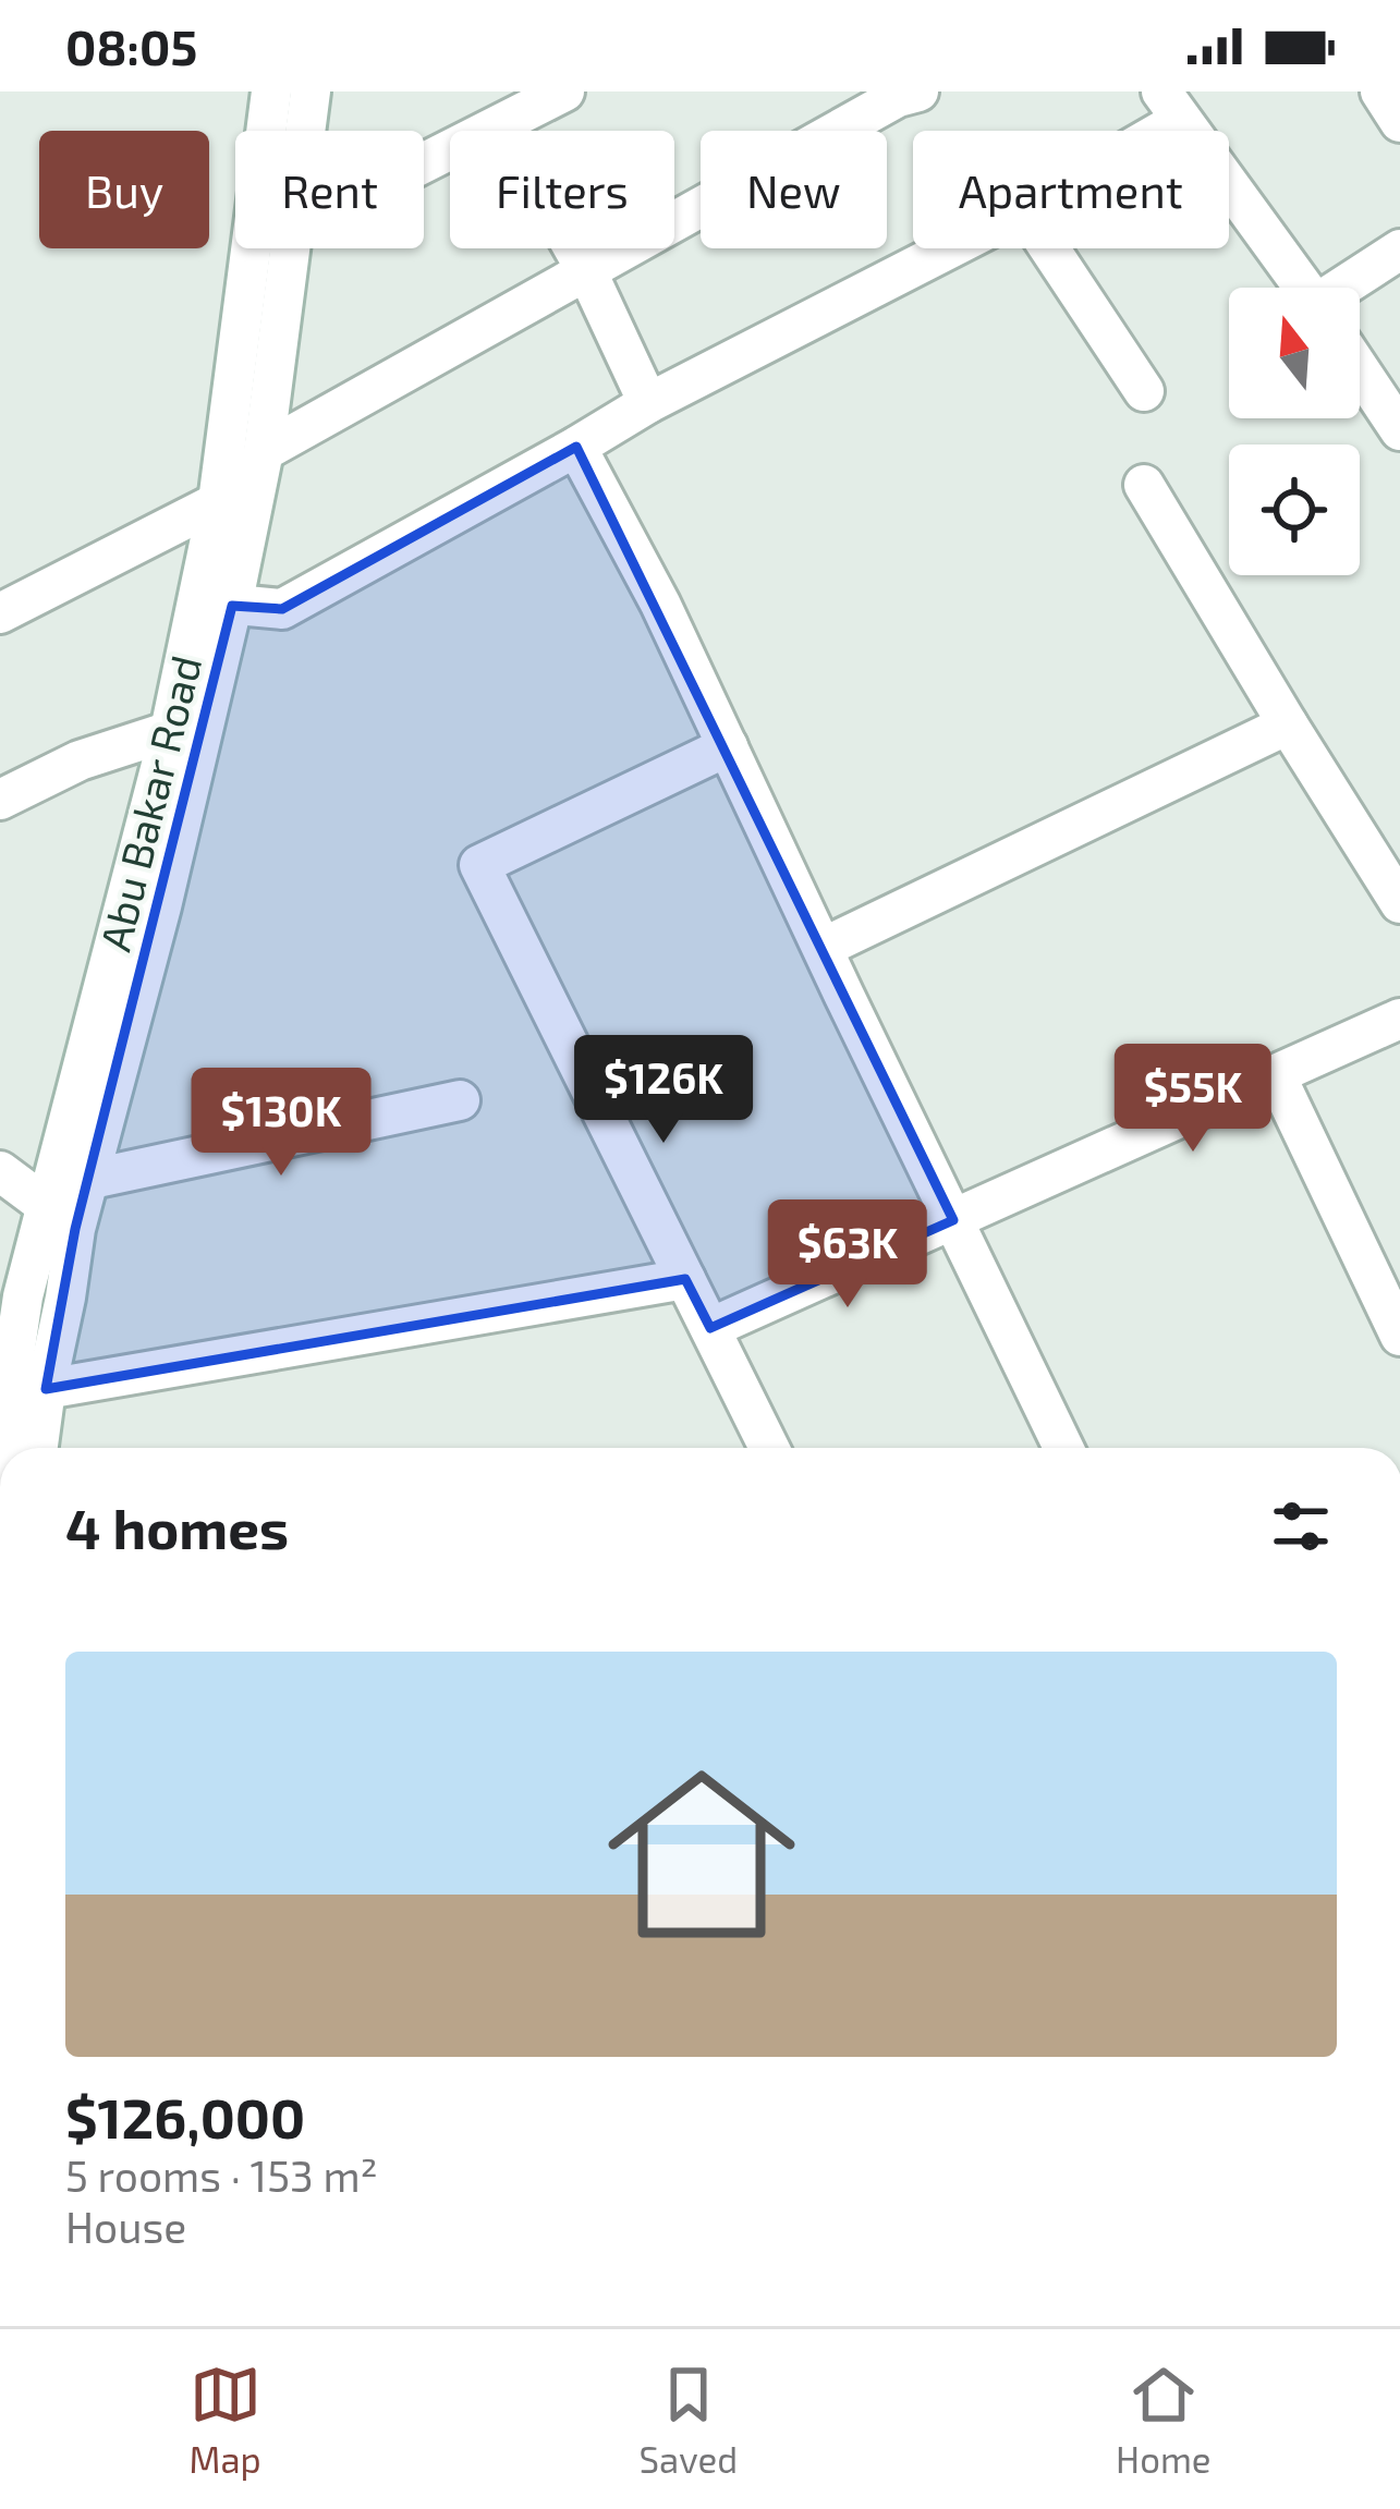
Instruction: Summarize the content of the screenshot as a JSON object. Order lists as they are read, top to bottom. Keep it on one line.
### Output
{"streets":{"street":["Abu Bakar Road"]},"north":"top","page":{"status":"08:05","chip":["Buy","Rent","Filters","New","Apartment"],"price":["$126K","$55K","$130K","$63K"],"heading":"4 homes","list":[{"name":"$126,000","note":"5 rooms · 153 m² · House"}],"tabs":["Map","Saved","Home"]}}
